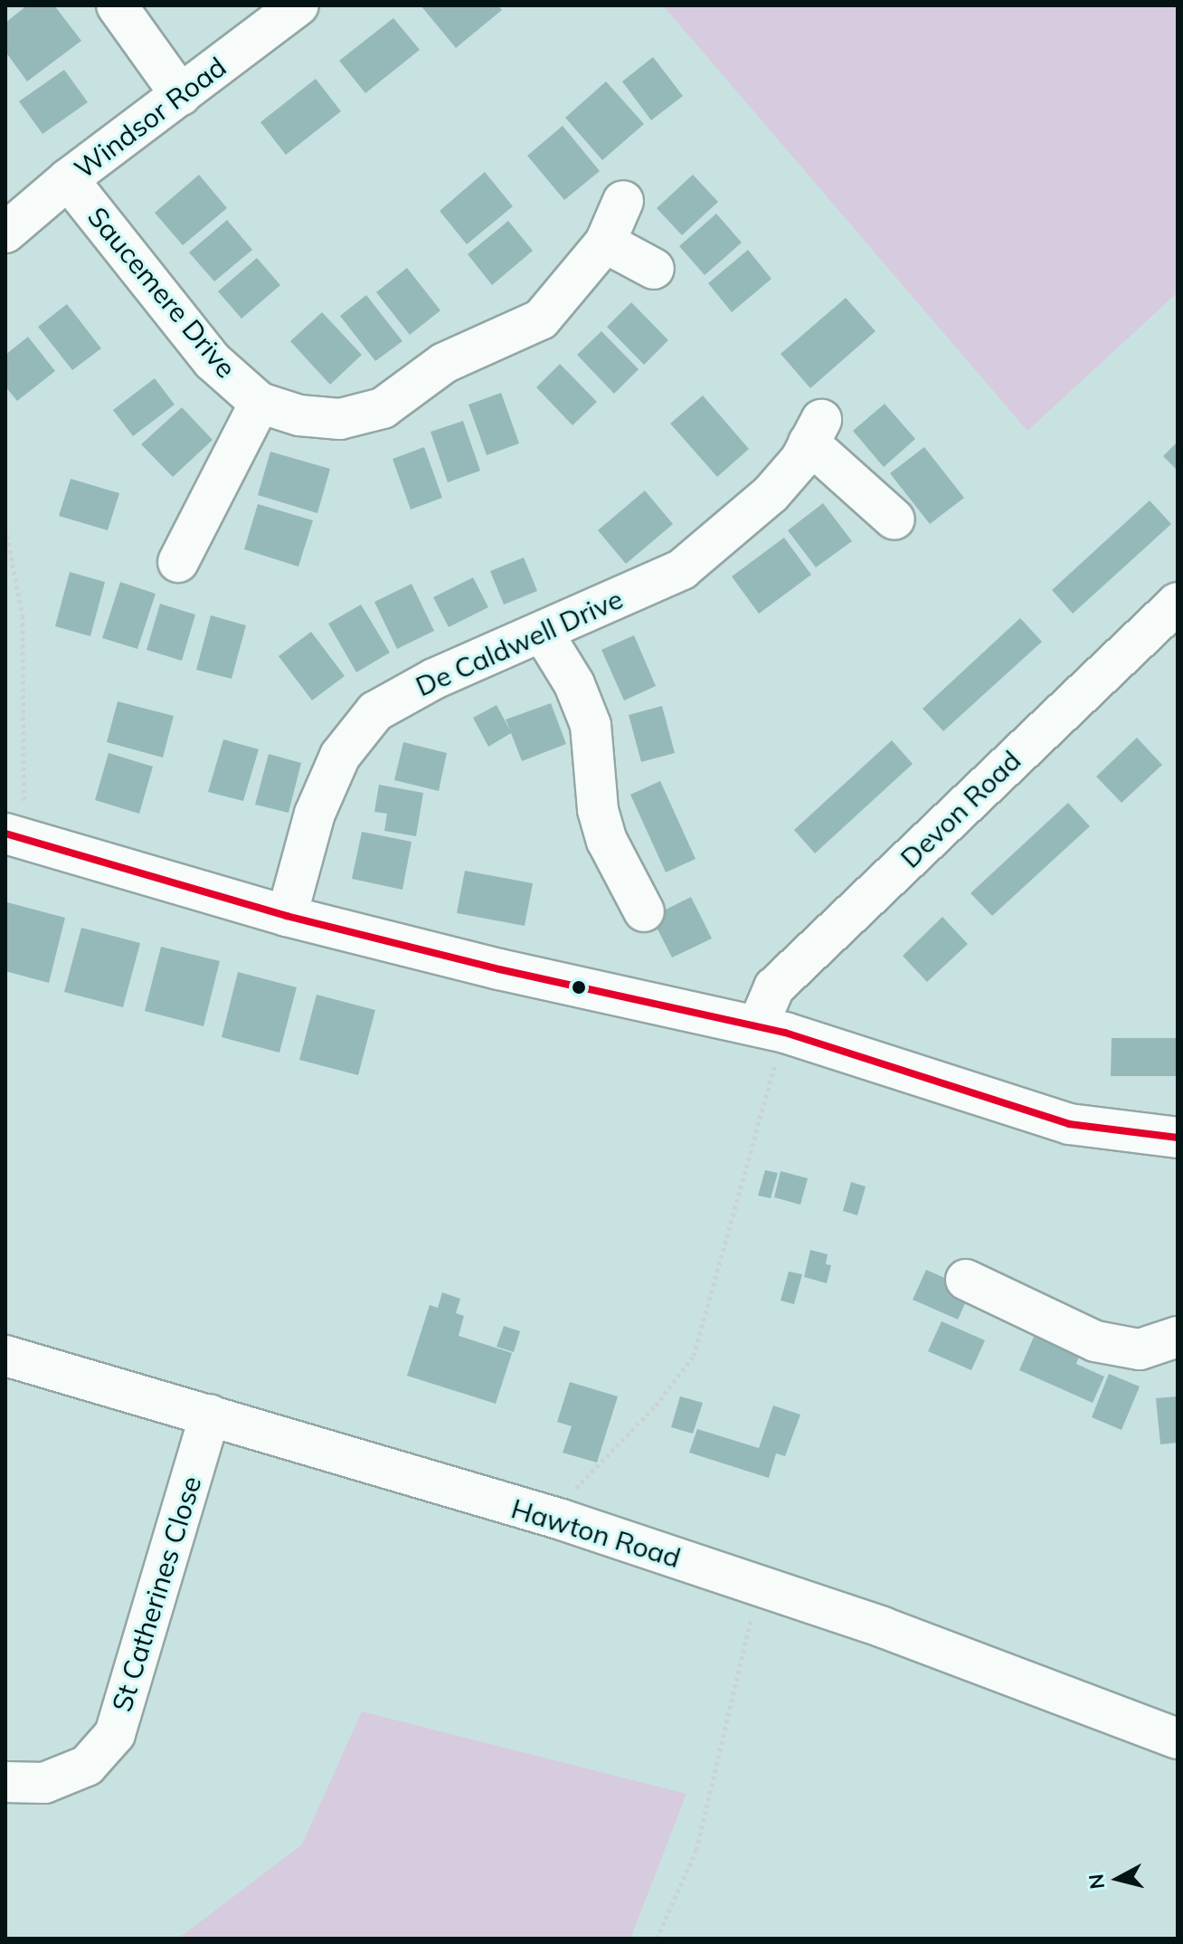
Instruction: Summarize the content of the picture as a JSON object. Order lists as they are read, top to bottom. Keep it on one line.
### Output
{"streets":{"street":["Windsor Road","Saucemere Drive","De Caldwell Drive","Devon Road","Hawton Road","St Catherines Close"]},"crossings":[["Windsor Road","Saucemere Drive"],["Hawton Road","St Catherines Close"]],"north":"left"}
